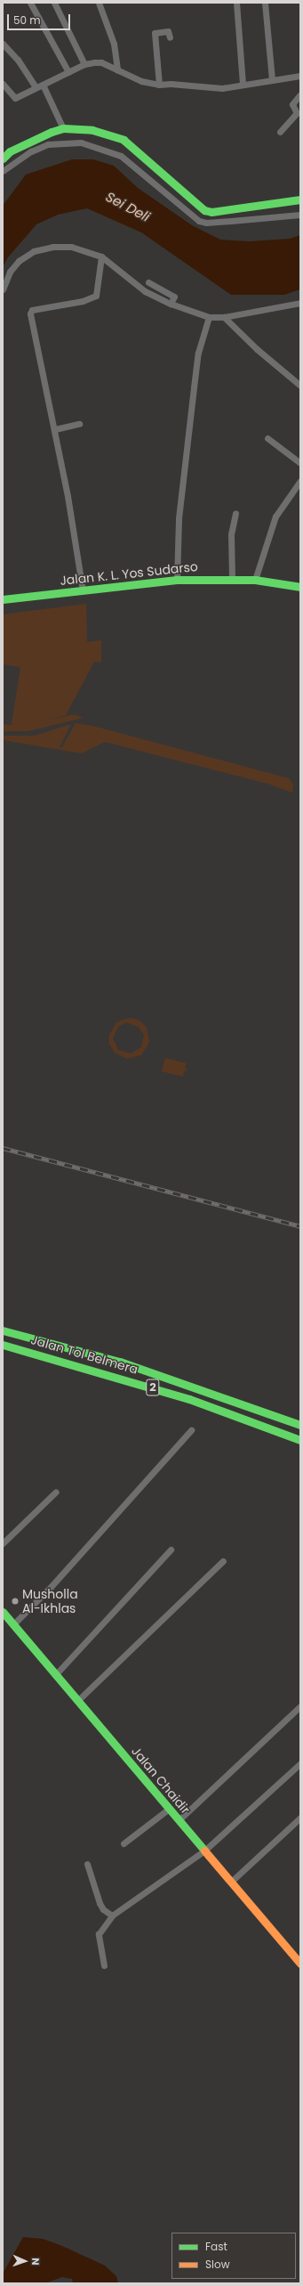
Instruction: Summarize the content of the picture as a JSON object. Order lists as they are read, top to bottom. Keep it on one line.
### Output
{"streets":{"main road":["Jalan K. L. Yos Sudarso","Jalan Tol Belmera","2","Jalan Chaidir"]},"water":["Sei Deli"],"places":["Musholla Al-Ikhlas"],"legend":["Fast","Slow"],"scale_bar":"50 m","north":"right"}
